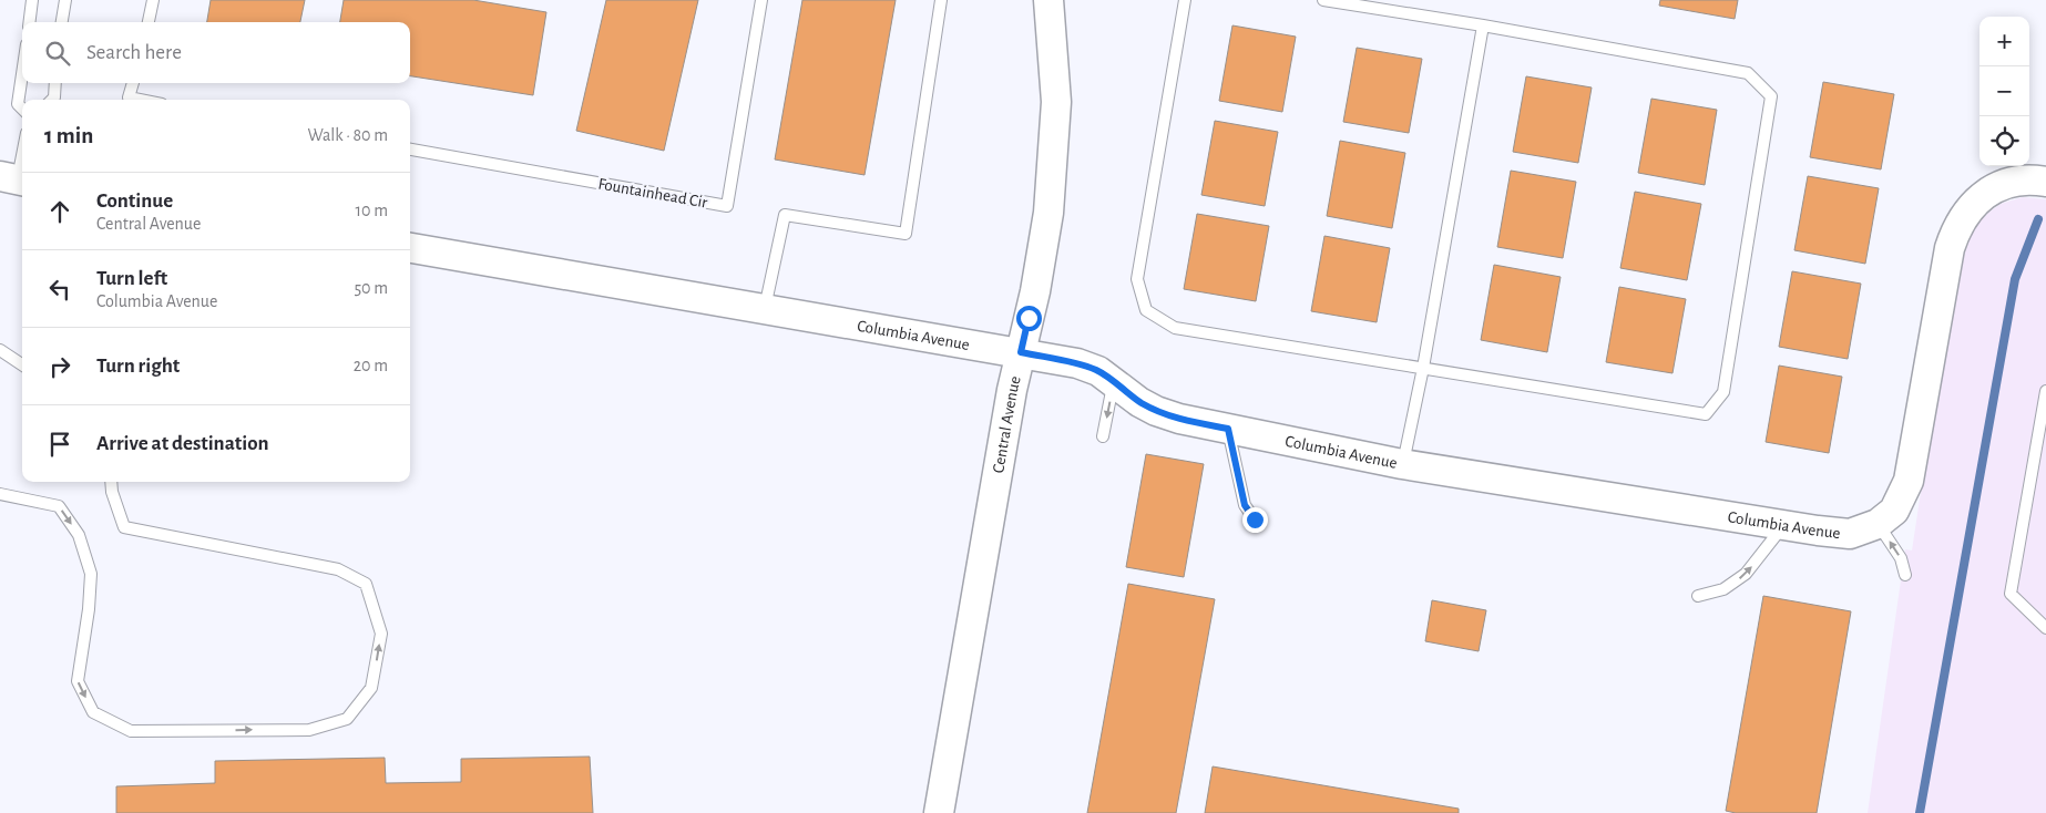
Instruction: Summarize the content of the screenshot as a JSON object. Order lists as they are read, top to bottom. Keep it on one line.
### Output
{"streets":{"street":["Columbia Avenue","Central Avenue"],"lane":["Fountainhead Cir"]},"crossings":[["Columbia Avenue","Central Avenue"]],"page":{"map_buttons":["+","−"],"search":"Search here","heading":["1 min","Walk · 80 m"],"list":[["Continue","Central Avenue","10 m"],["Turn left","Columbia Avenue","50 m"],["Turn right","20 m"],"Arrive at destination"]}}
